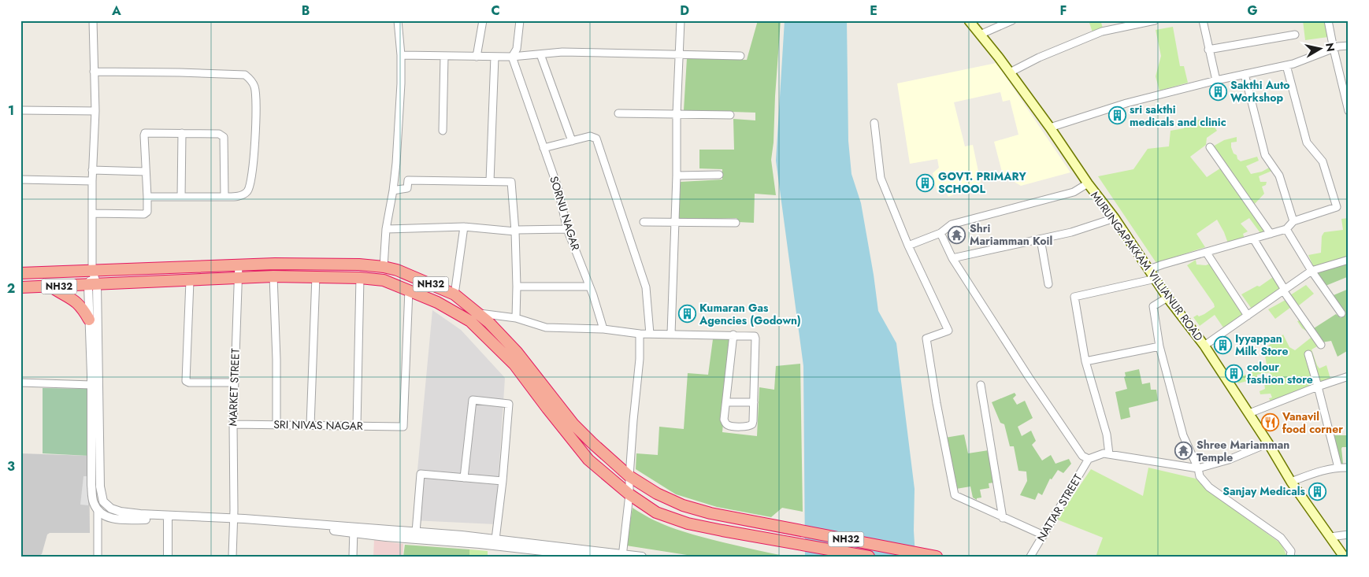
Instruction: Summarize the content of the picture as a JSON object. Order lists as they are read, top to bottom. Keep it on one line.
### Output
{"streets":{"highway":["NH32"],"main road":["MURUNGAPAKKAM VILLIANUR ROAD"],"street":["SORNU NAGAR","MARKET STREET","SRI NIVAS NAGAR","NATTAR STREET"]},"crossings":[["NH32","MARKET STREET"],["NH32","SRI NIVAS NAGAR"],["MARKET STREET","SRI NIVAS NAGAR"]],"places":{"building":["Sakthi Auto Workshop","sri sakthi medicals and clinic","GOVT. PRIMARY SCHOOL","Kumaran Gas Agencies (Godown)","Iyyappan Milk Store","colour fashion store","Sanjay Medicals"],"temple":["Shri Mariamman Koil","Shree Mariamman Temple"],"restaurant":["Vanavil food corner"]},"north":"right","grid":{"columns":["A","B","C","D","E","F","G"],"rows":["1","2","3"]}}
